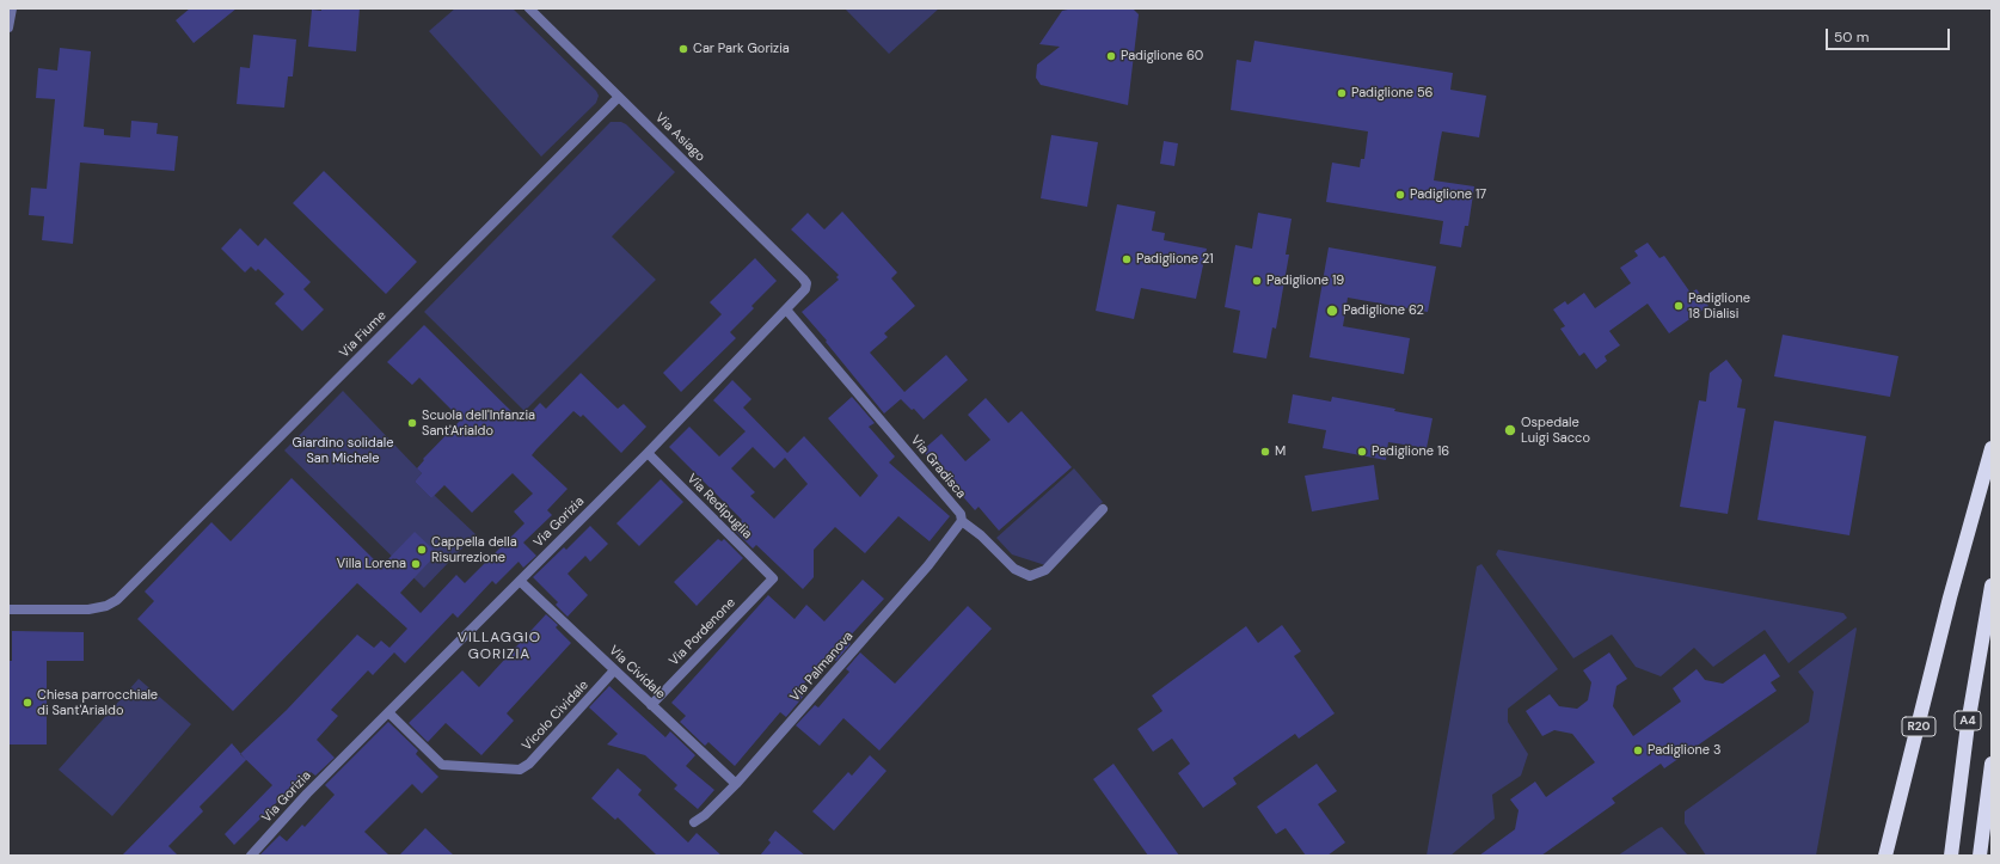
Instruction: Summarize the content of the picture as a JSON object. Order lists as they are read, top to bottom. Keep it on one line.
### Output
{"streets":{"highway":["A4","R20"],"street":["Via Asiago","Via Fiume","Via Gradisca","Via Redipuglia","Via Gorizia","Via Pordenone","Via Palmanova","Via Cividale","Vicolo Cividale"]},"crossings":[["Via Asiago","Via Fiume"],["Via Asiago","Via Gorizia"],["Via Gradisca","Via Gorizia"],["Via Gradisca","Via Palmanova"],["Via Redipuglia","Via Gorizia"],["Via Redipuglia","Via Pordenone"],["Via Gorizia","Via Cividale"],["Via Gorizia","Vicolo Cividale"],["Via Pordenone","Via Cividale"],["Via Palmanova","Via Cividale"],["Via Cividale","Vicolo Cividale"]],"districts":["VILLAGGIO GORIZIA"],"parks":["Giardino solidale San Michele"],"places":["Car Park Gorizia","Padiglione 60","Padiglione 56","Padiglione 17","Padiglione 21","Padiglione 19","Padiglione 18 Dialisi","Padiglione 62","Scuola dell'Infanzia Sant'Arialdo","Ospedale Luigi Sacco","M","Padiglione 16","Cappella della Risurrezione","Villa Lorena","Chiesa parrocchiale di Sant'Arialdo","Padiglione 3"],"scale_bar":"50 m"}
